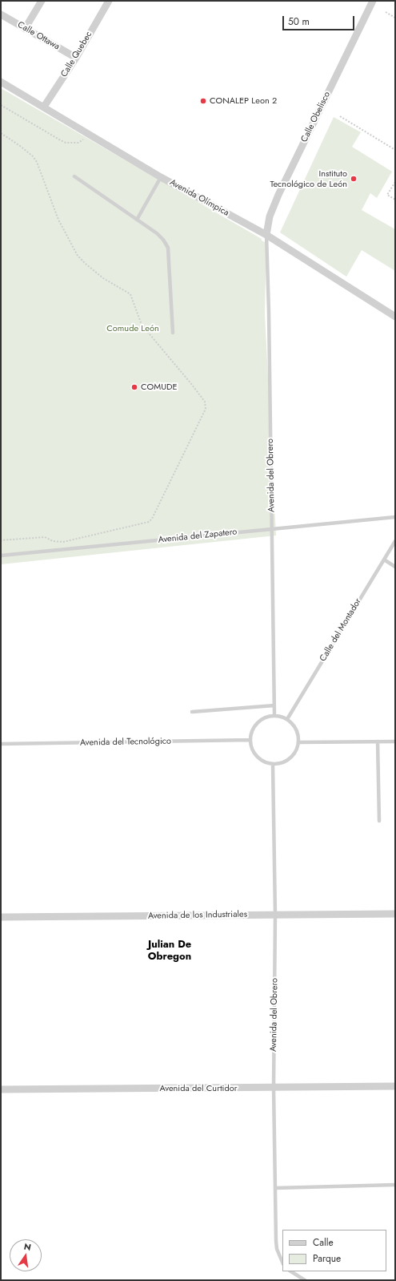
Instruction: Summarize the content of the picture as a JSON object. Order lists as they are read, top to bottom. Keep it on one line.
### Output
{"streets":{"street":["Calle Ottawa","Calle Quebec","Calle Obelisco","Avenida Olímpica","Avenida de los Industriales","Avenida del Curtidor"],"lane":["Avenida del Obrero","Avenida del Zapatero","Calle del Montador","Avenida del Tecnológico"]},"crossings":[["Calle Ottawa","Calle Quebec"],["Calle Quebec","Avenida Olímpica"],["Calle Obelisco","Avenida Olímpica"],["Calle Obelisco","Avenida del Obrero"],["Avenida Olímpica","Avenida del Obrero"],["Avenida del Obrero","Avenida del Zapatero"],["Avenida del Obrero","Calle del Montador"],["Avenida del Obrero","Avenida del Tecnológico"],["Avenida del Obrero","Avenida de los Industriales"],["Avenida del Obrero","Avenida del Curtidor"],["Calle del Montador","Avenida del Tecnológico"]],"districts":["Julian De Obregon"],"parks":["Comude León"],"places":["CONALEP Leon 2","Instituto Tecnológico de León","COMUDE"],"legend":["Calle","Parque"],"scale_bar":"50 m","north":"top"}
